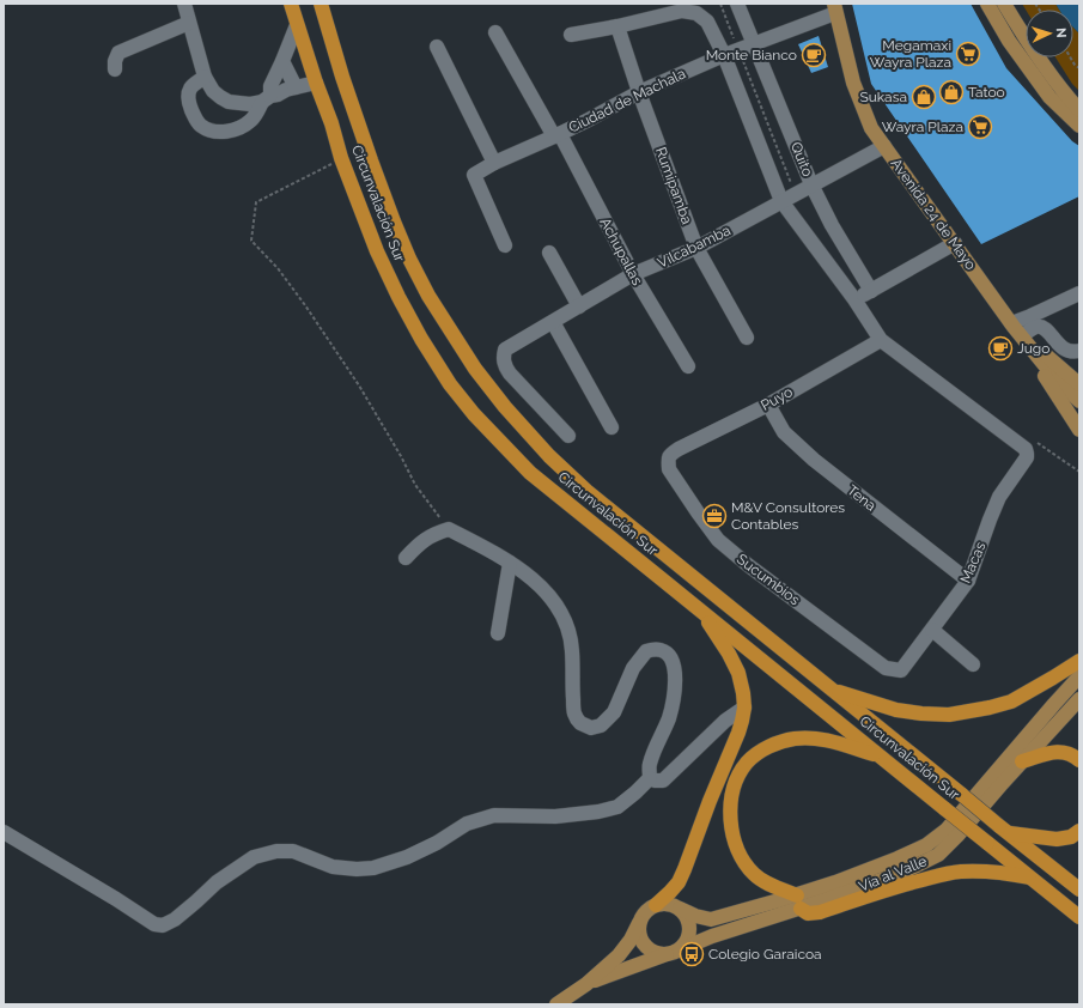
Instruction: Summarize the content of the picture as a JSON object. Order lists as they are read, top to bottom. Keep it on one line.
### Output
{"streets":{"highway":["Circunvalación Sur"],"main road":["Avenida 24 de Mayo","Vía al Valle"],"street":["Ciudad de Machala","Quito","Rumipamba","Vilcabamba","Achupallas","Puyo","Tena","Macas","Sucumbios"]},"crossings":[["Ciudad de Machala","Quito"],["Ciudad de Machala","Rumipamba"],["Ciudad de Machala","Avenida 24 de Mayo"],["Ciudad de Machala","Achupallas"],["Quito","Vilcabamba"],["Rumipamba","Vilcabamba"],["Avenida 24 de Mayo","Vilcabamba"],["Vilcabamba","Achupallas"],["Puyo","Tena"],["Puyo","Macas"],["Puyo","Sucumbios"],["Tena","Macas"],["Macas","Sucumbios"]],"places":{"supermarket":["Megamaxi Wayra Plaza","Wayra Plaza"],"cafe":["Monte Bianco","Jugo"],"shop":["Tatoo","Sukasa"],"office":["M&V Consultores Contables"],"bus stop":["Colegio Garaicoa"]},"north":"right"}
